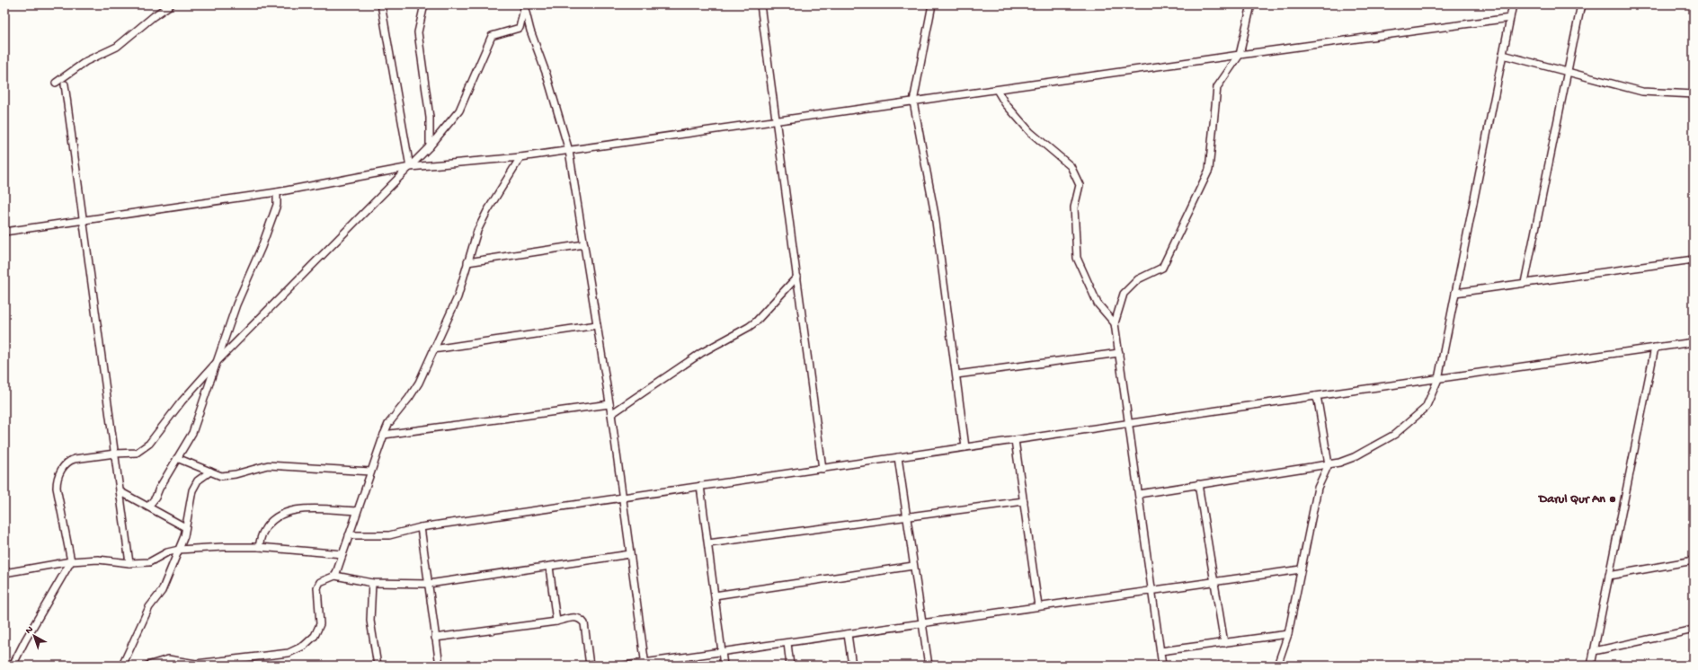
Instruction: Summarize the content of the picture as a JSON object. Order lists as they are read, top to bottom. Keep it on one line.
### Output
{"places":["Darul Qur An"],"north":"top left"}
